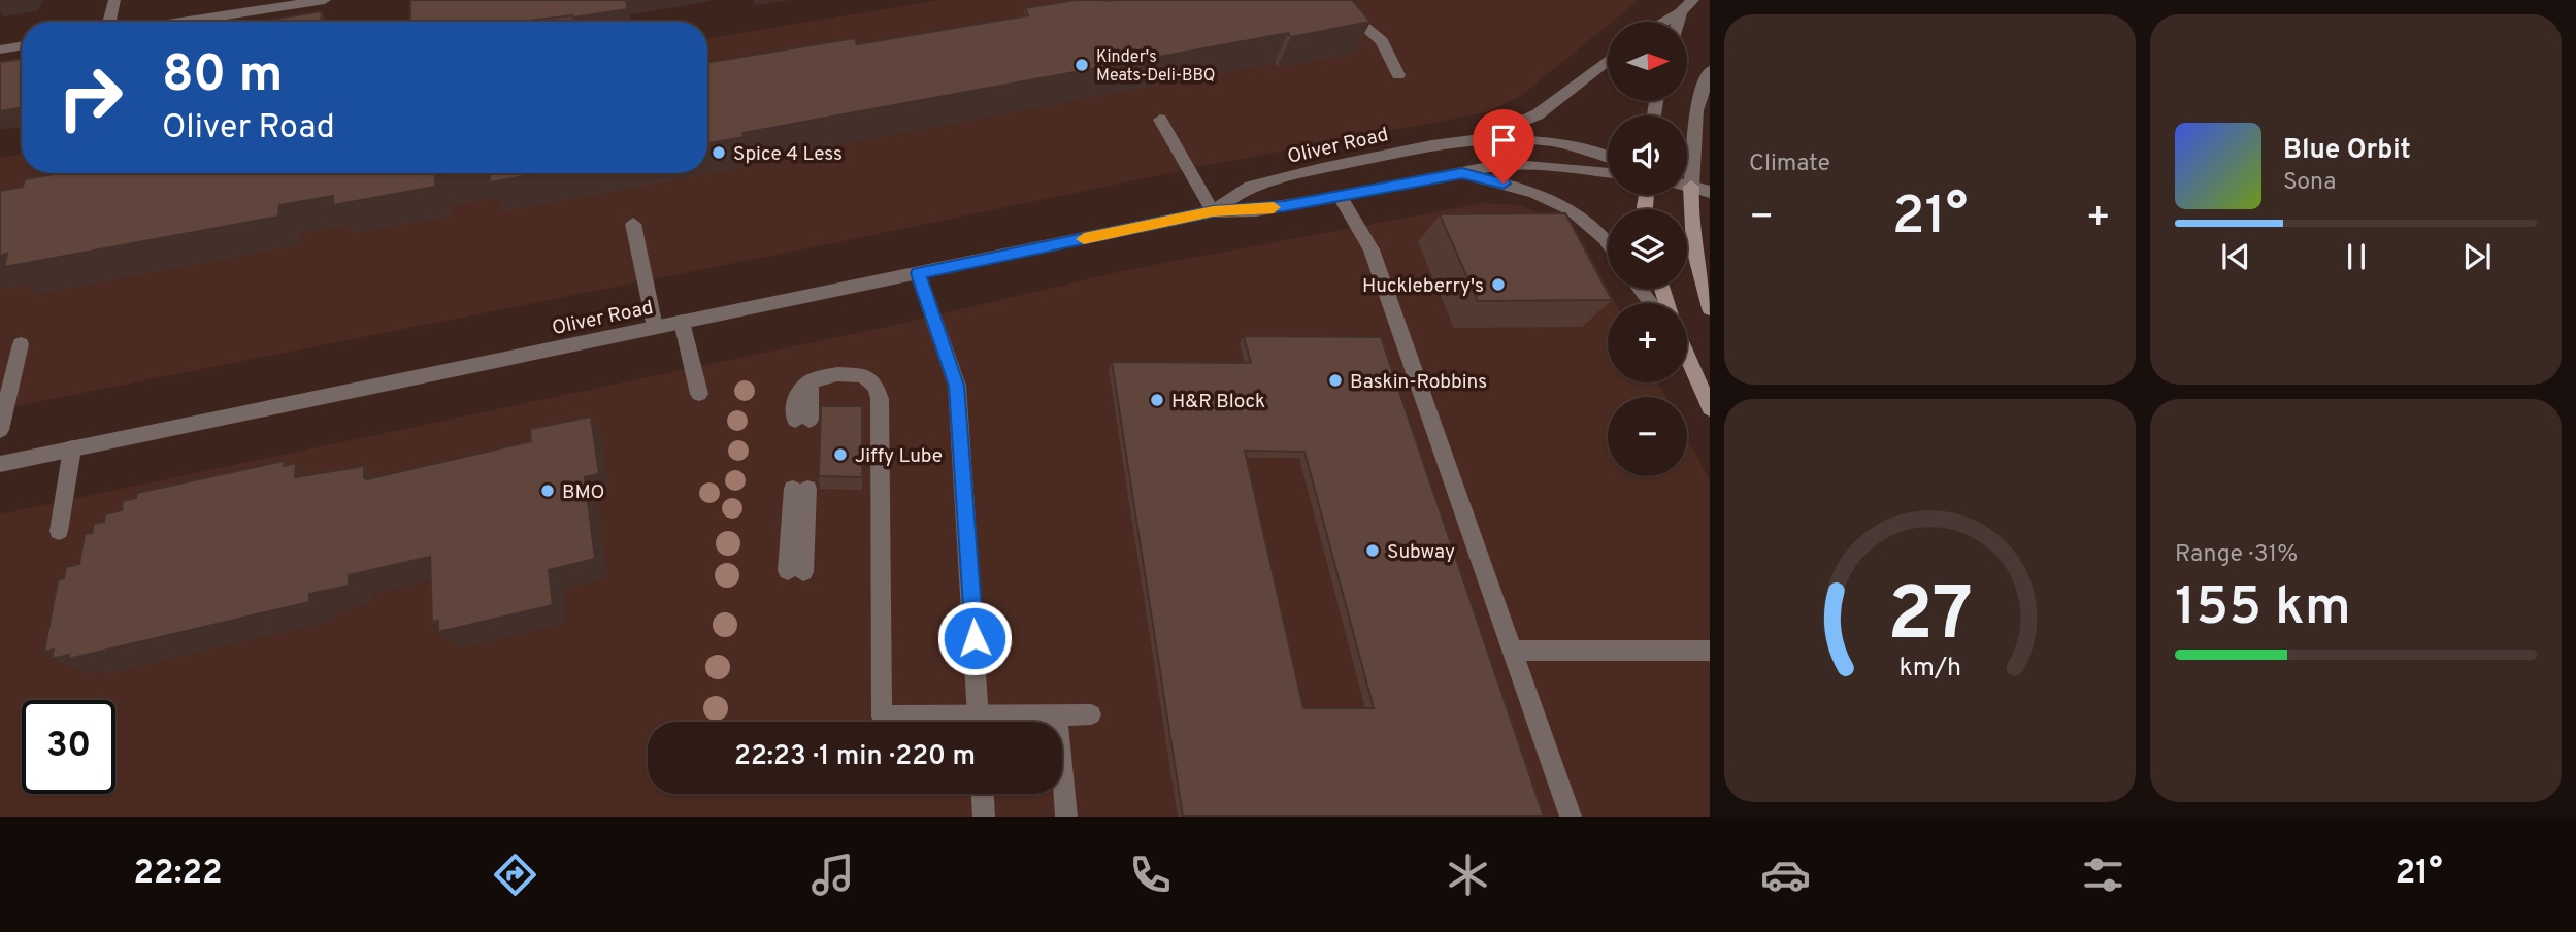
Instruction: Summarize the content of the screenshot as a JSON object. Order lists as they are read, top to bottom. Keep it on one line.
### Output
{"streets":{"street":["Oliver Road"]},"places":["Kinder's Meats-Deli-BBQ","Spice 4 Less","Huckleberry's","Baskin-Robbins","H&R Block","Jiffy Lube","BMO","Subway"],"north":"right","page":{"tile":["Climate",["Range · 31%","155 km"]],"map_buttons":["+","−"],"turn":["80 m","Oliver Road"],"song":["Blue Orbit","Sona"],"heat":["−","21°","+"],"limit":"30","trip":"22:23 · 1 min · 220 m","tabs":["22:22","21°"],"gauge":["27","km/h"]}}
